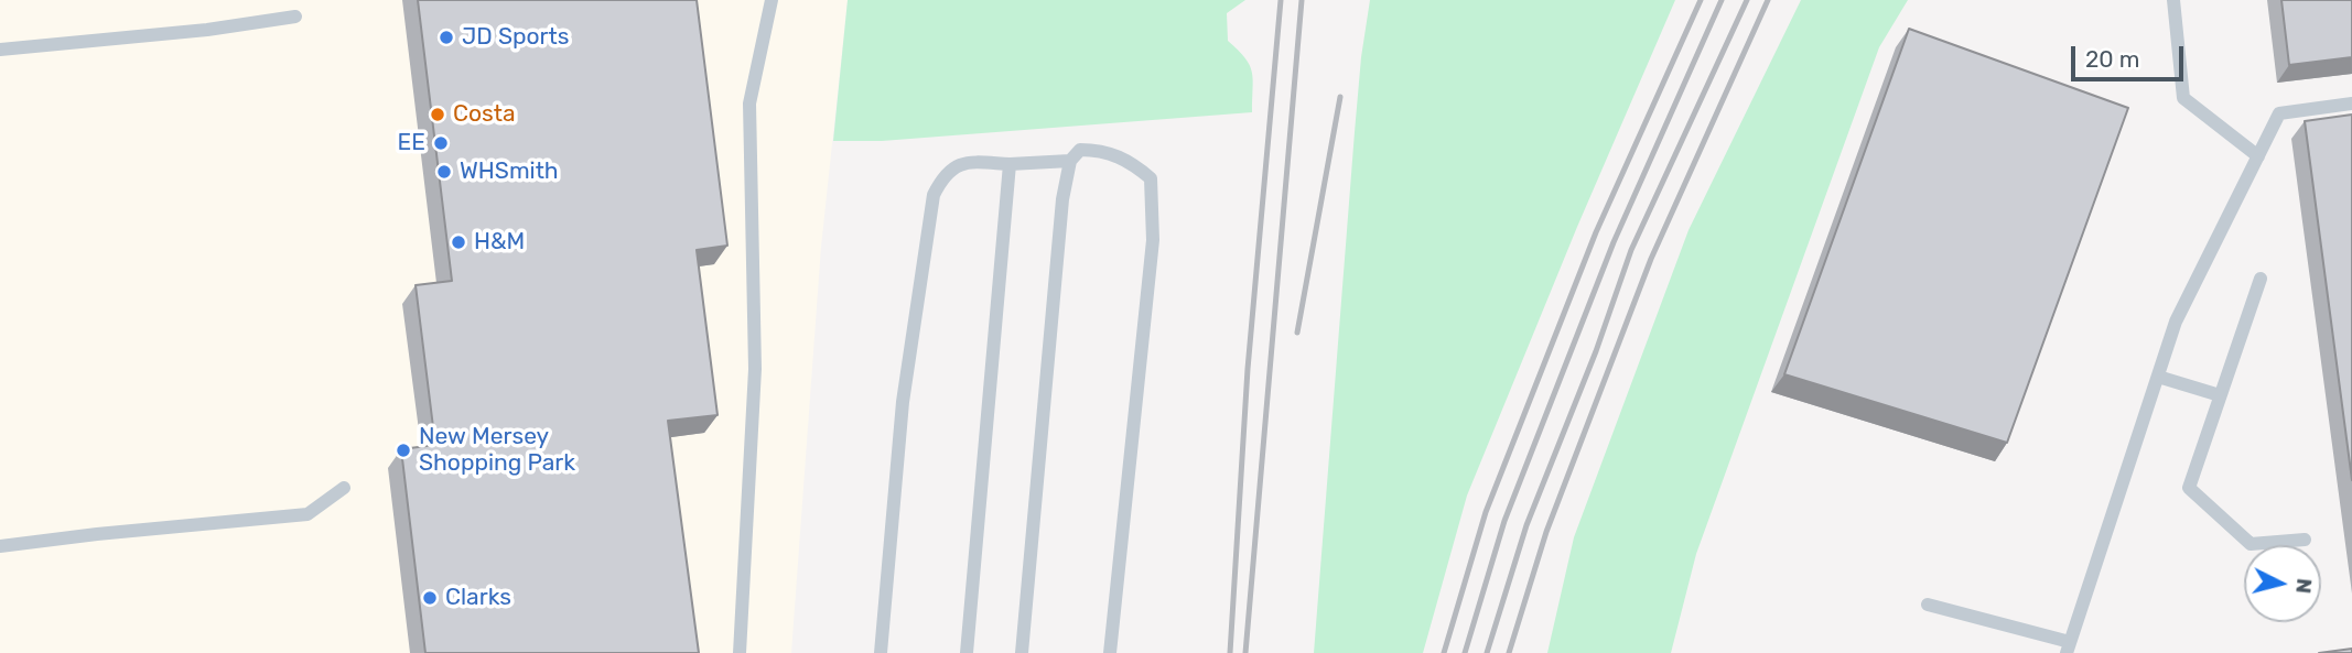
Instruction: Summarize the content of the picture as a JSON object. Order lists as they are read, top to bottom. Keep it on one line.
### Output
{"places":["JD Sports","Costa","EE","WHSmith","H&M","New Mersey Shopping Park","Clarks"],"scale_bar":"20 m","north":"right"}
